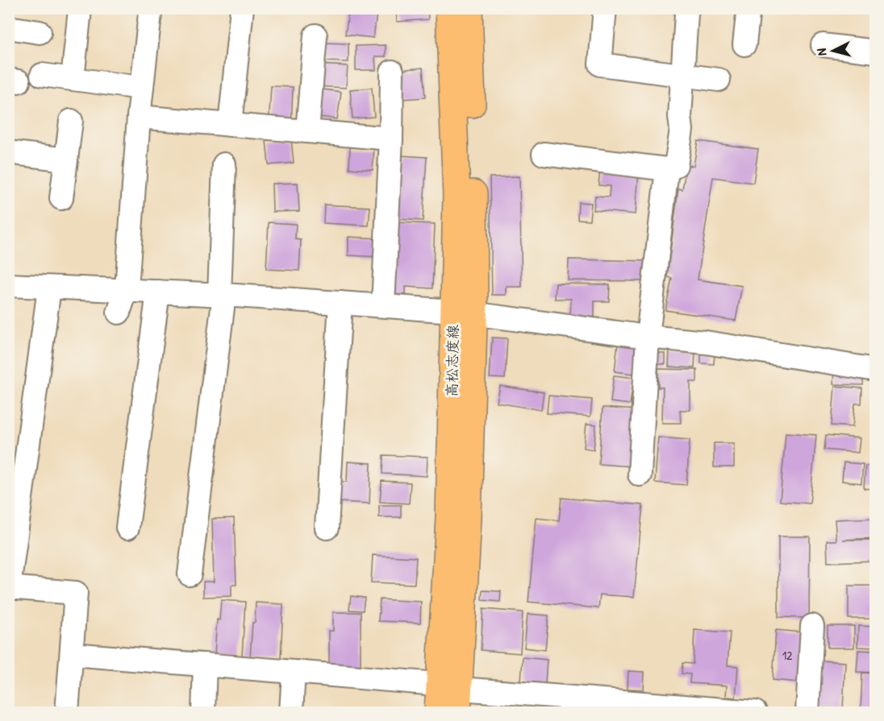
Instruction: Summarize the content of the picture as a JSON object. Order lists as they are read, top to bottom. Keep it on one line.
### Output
{"streets":{"main road":["高松志度線"]},"house_numbers":["12"],"north":"left"}
